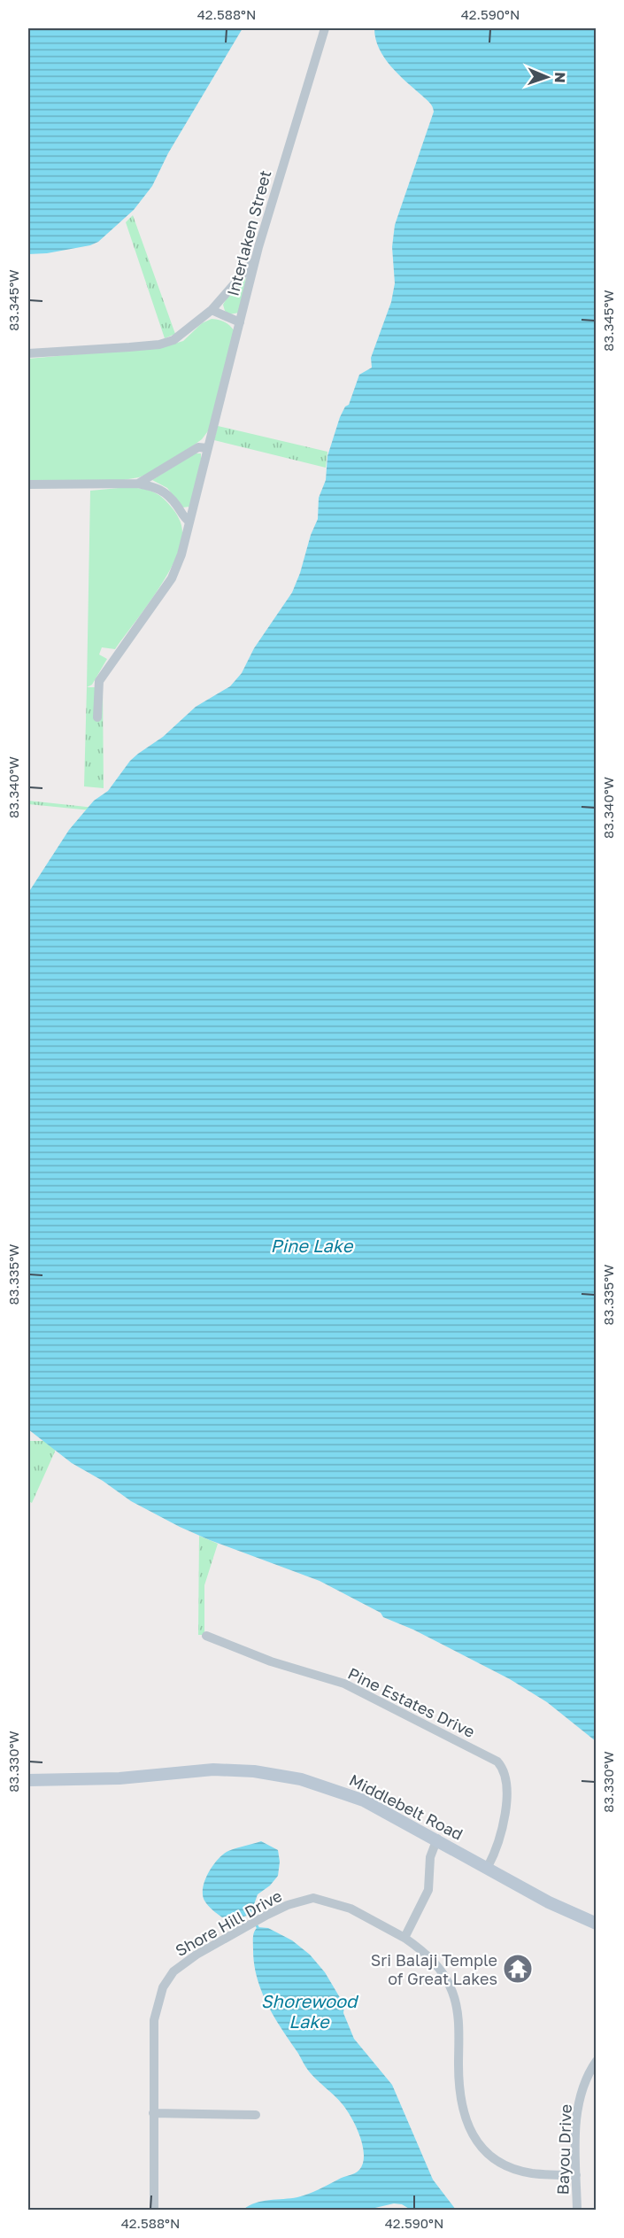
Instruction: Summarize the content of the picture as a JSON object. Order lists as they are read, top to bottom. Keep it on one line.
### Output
{"streets":{"street":["Interlaken Street","Pine Estates Drive","Middlebelt Road","Shore Hill Drive","Bayou Drive"]},"crossings":[["Pine Estates Drive","Middlebelt Road"],["Shore Hill Drive","Bayou Drive"]],"water":["Pine Lake","Shorewood Lake"],"places":{"temple":["Sri Balaji Temple of Great Lakes"]},"north":"right","coordinates":["42.588°N","42.590°N","83.345°W","83.340°W","83.335°W","83.330°W"]}
